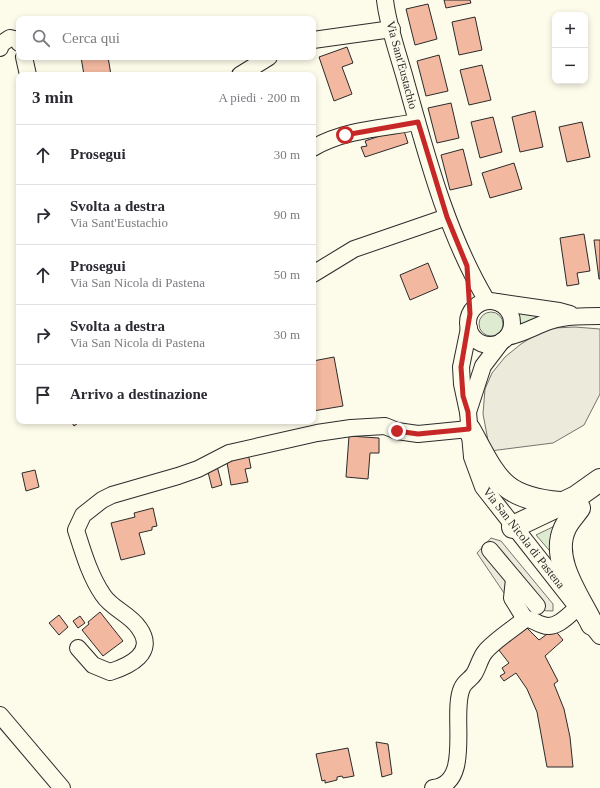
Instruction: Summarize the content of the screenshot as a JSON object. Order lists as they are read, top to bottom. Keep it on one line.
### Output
{"streets":{"street":["Via Sant'Eustachio","Via San Nicola di Pastena"]},"crossings":[["Via Sant'Eustachio","Via San Nicola di Pastena"]],"page":{"map_buttons":["+","−"],"search":"Cerca qui","heading":["3 min","A piedi · 200 m"],"list":[["Prosegui","30 m"],["Svolta a destra","Via Sant'Eustachio","90 m"],["Prosegui","Via San Nicola di Pastena","50 m"],["Svolta a destra","Via San Nicola di Pastena","30 m"],"Arrivo a destinazione"]}}
